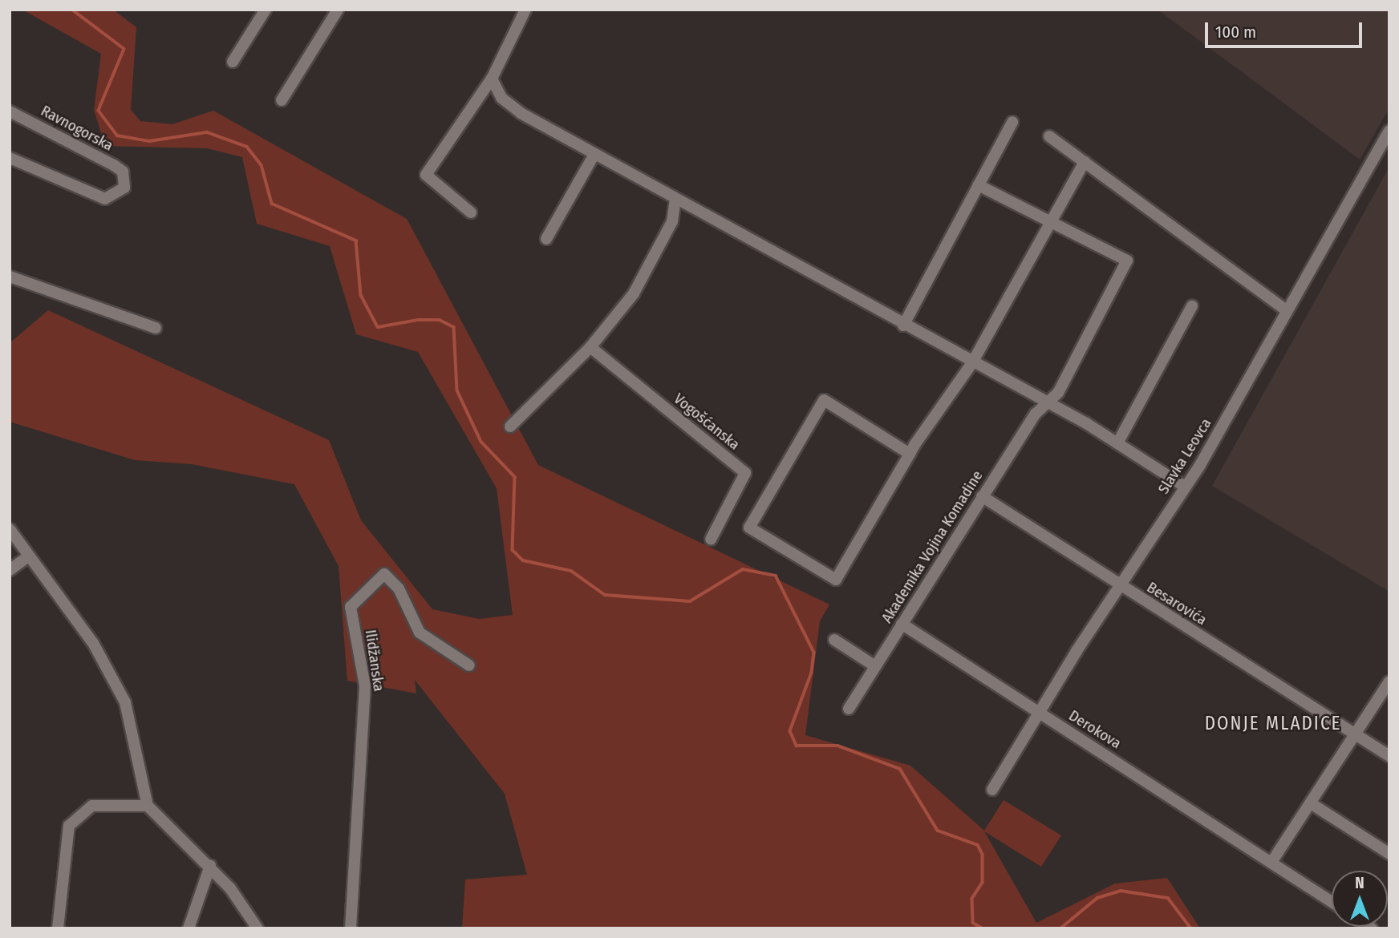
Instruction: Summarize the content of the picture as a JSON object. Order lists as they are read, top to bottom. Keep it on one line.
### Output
{"streets":{"street":["Ravnogorska","Vogošćanska","Slavka Leovca","Akademika Vojina Komadine","Besarovića","Ilidžanska","Derokova"]},"crossings":[["Slavka Leovca","Besarovića"],["Slavka Leovca","Derokova"],["Akademika Vojina Komadine","Besarovića"],["Akademika Vojina Komadine","Derokova"]],"districts":["DONJE MLADICE"],"scale_bar":"100 m","north":"top"}
